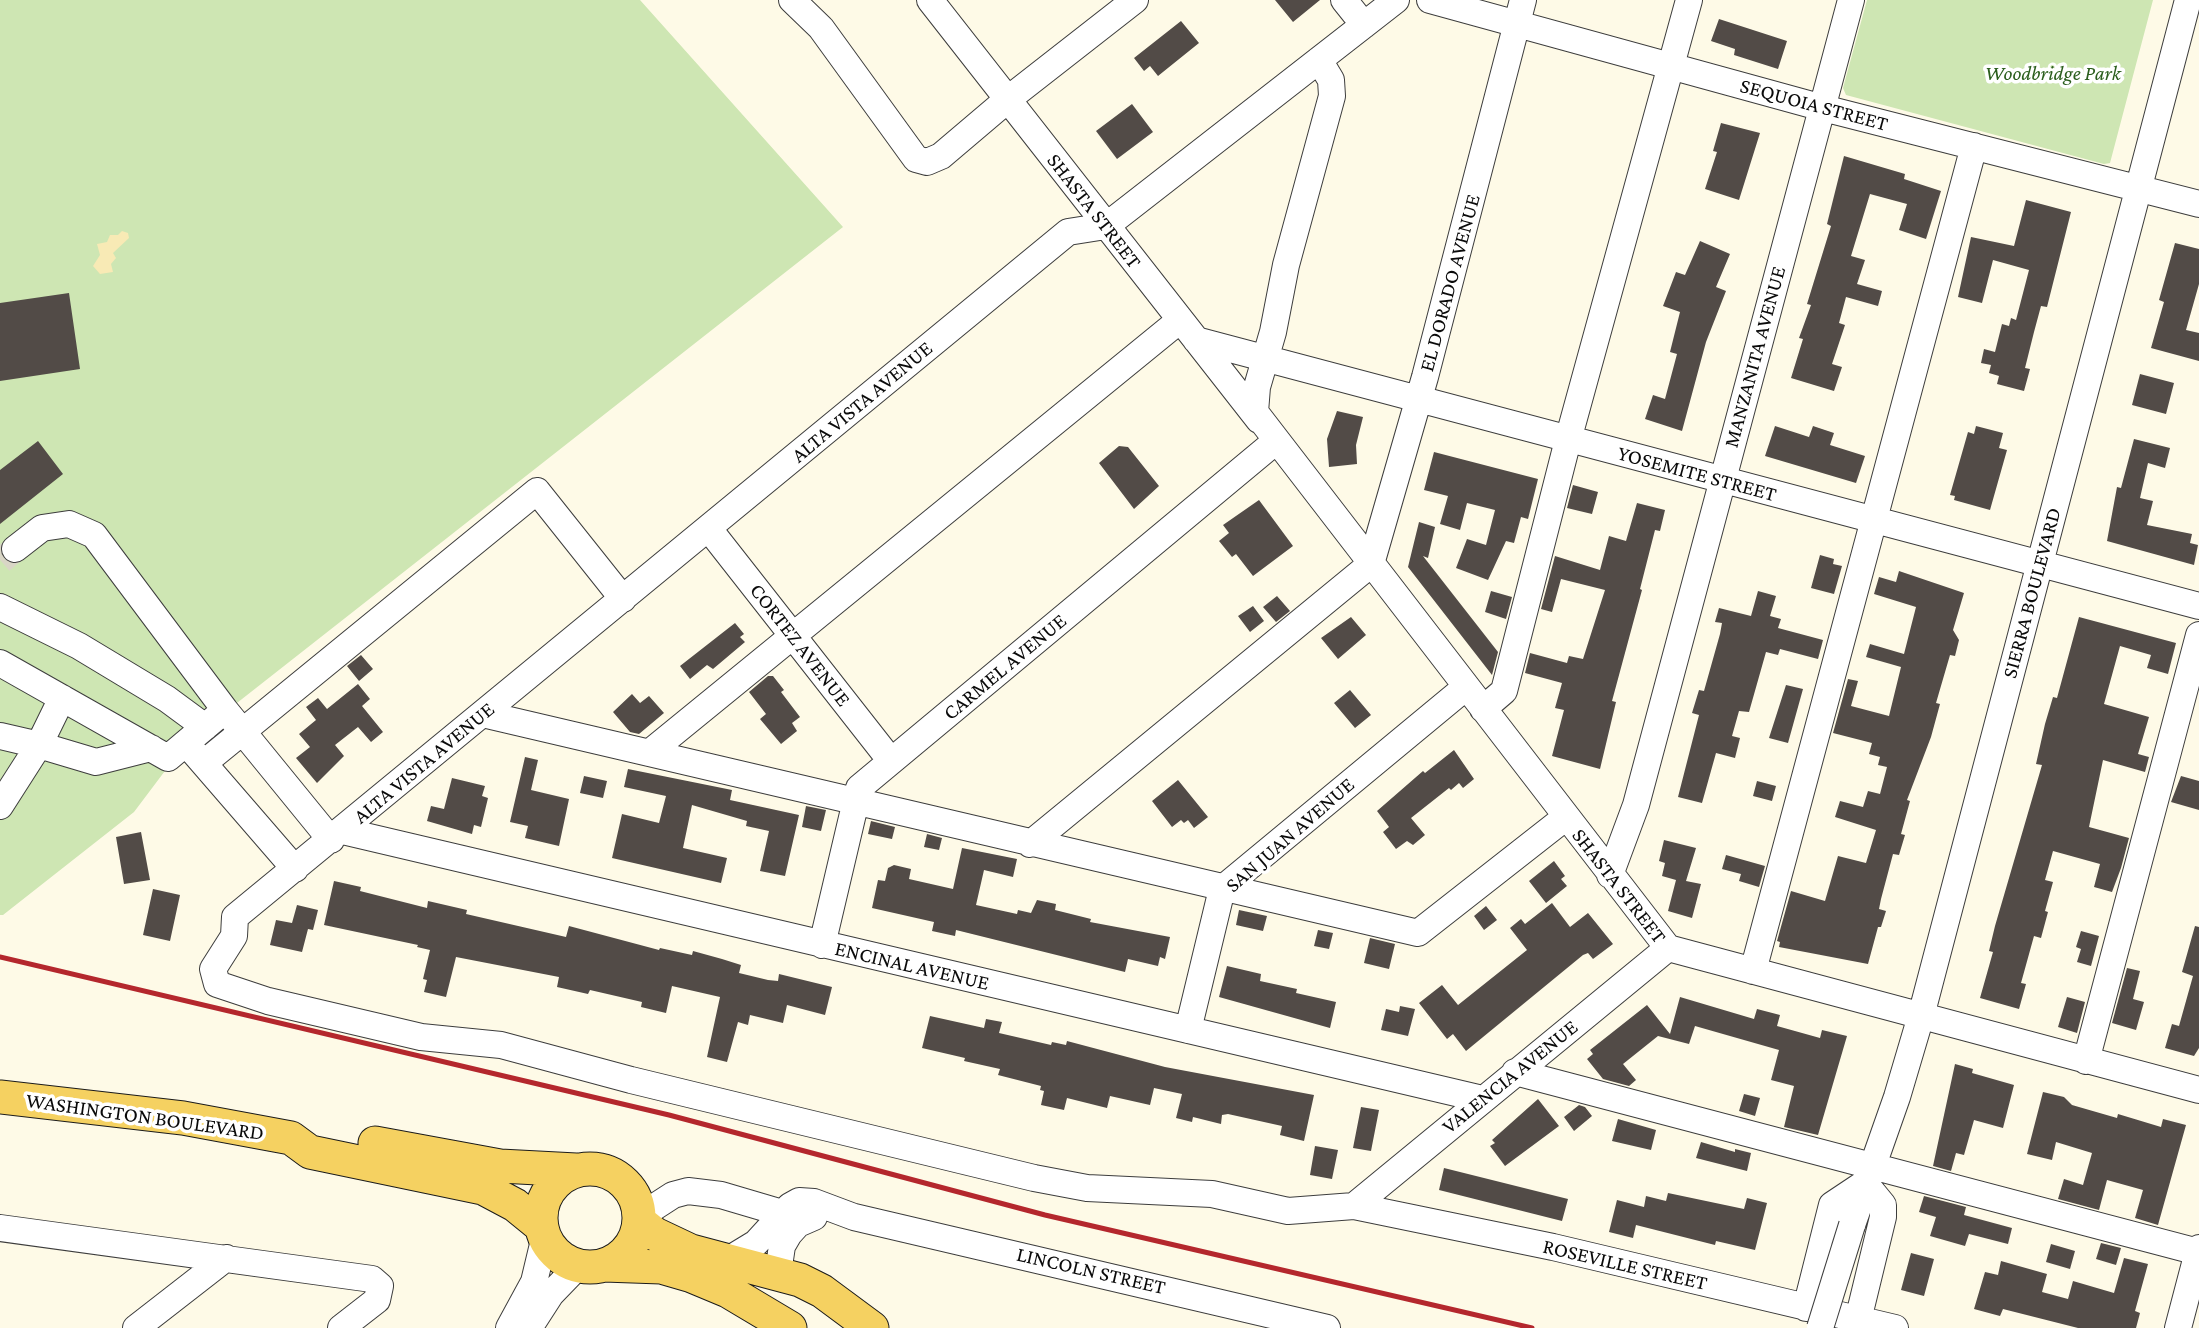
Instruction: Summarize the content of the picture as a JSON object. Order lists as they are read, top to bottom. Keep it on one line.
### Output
{"streets":{"main road":["WASHINGTON BOULEVARD"],"street":["SEQUOIA STREET","SHASTA STREET","EL DORADO AVENUE","MANZANITA AVENUE","ALTA VISTA AVENUE","YOSEMITE STREET","SIERRA BOULEVARD","CORTEZ AVENUE","CARMEL AVENUE","SAN JUAN AVENUE","ENCINAL AVENUE","VALENCIA AVENUE","ROSEVILLE STREET","LINCOLN STREET"]},"crossings":[["SEQUOIA STREET","EL DORADO AVENUE"],["SEQUOIA STREET","MANZANITA AVENUE"],["SEQUOIA STREET","SIERRA BOULEVARD"],["SHASTA STREET","EL DORADO AVENUE"],["SHASTA STREET","MANZANITA AVENUE"],["SHASTA STREET","ALTA VISTA AVENUE"],["SHASTA STREET","YOSEMITE STREET"],["SHASTA STREET","SIERRA BOULEVARD"],["SHASTA STREET","CARMEL AVENUE"],["SHASTA STREET","SAN JUAN AVENUE"],["SHASTA STREET","VALENCIA AVENUE"],["EL DORADO AVENUE","YOSEMITE STREET"],["MANZANITA AVENUE","YOSEMITE STREET"],["ALTA VISTA AVENUE","CORTEZ AVENUE"],["ALTA VISTA AVENUE","ENCINAL AVENUE"],["ALTA VISTA AVENUE","ROSEVILLE STREET"],["YOSEMITE STREET","SIERRA BOULEVARD"],["SIERRA BOULEVARD","ROSEVILLE STREET"],["CORTEZ AVENUE","CARMEL AVENUE"],["CARMEL AVENUE","ENCINAL AVENUE"],["SAN JUAN AVENUE","ENCINAL AVENUE"],["ENCINAL AVENUE","VALENCIA AVENUE"],["VALENCIA AVENUE","ROSEVILLE STREET"],["WASHINGTON BOULEVARD","LINCOLN STREET"]],"parks":["Woodbridge Park"]}
